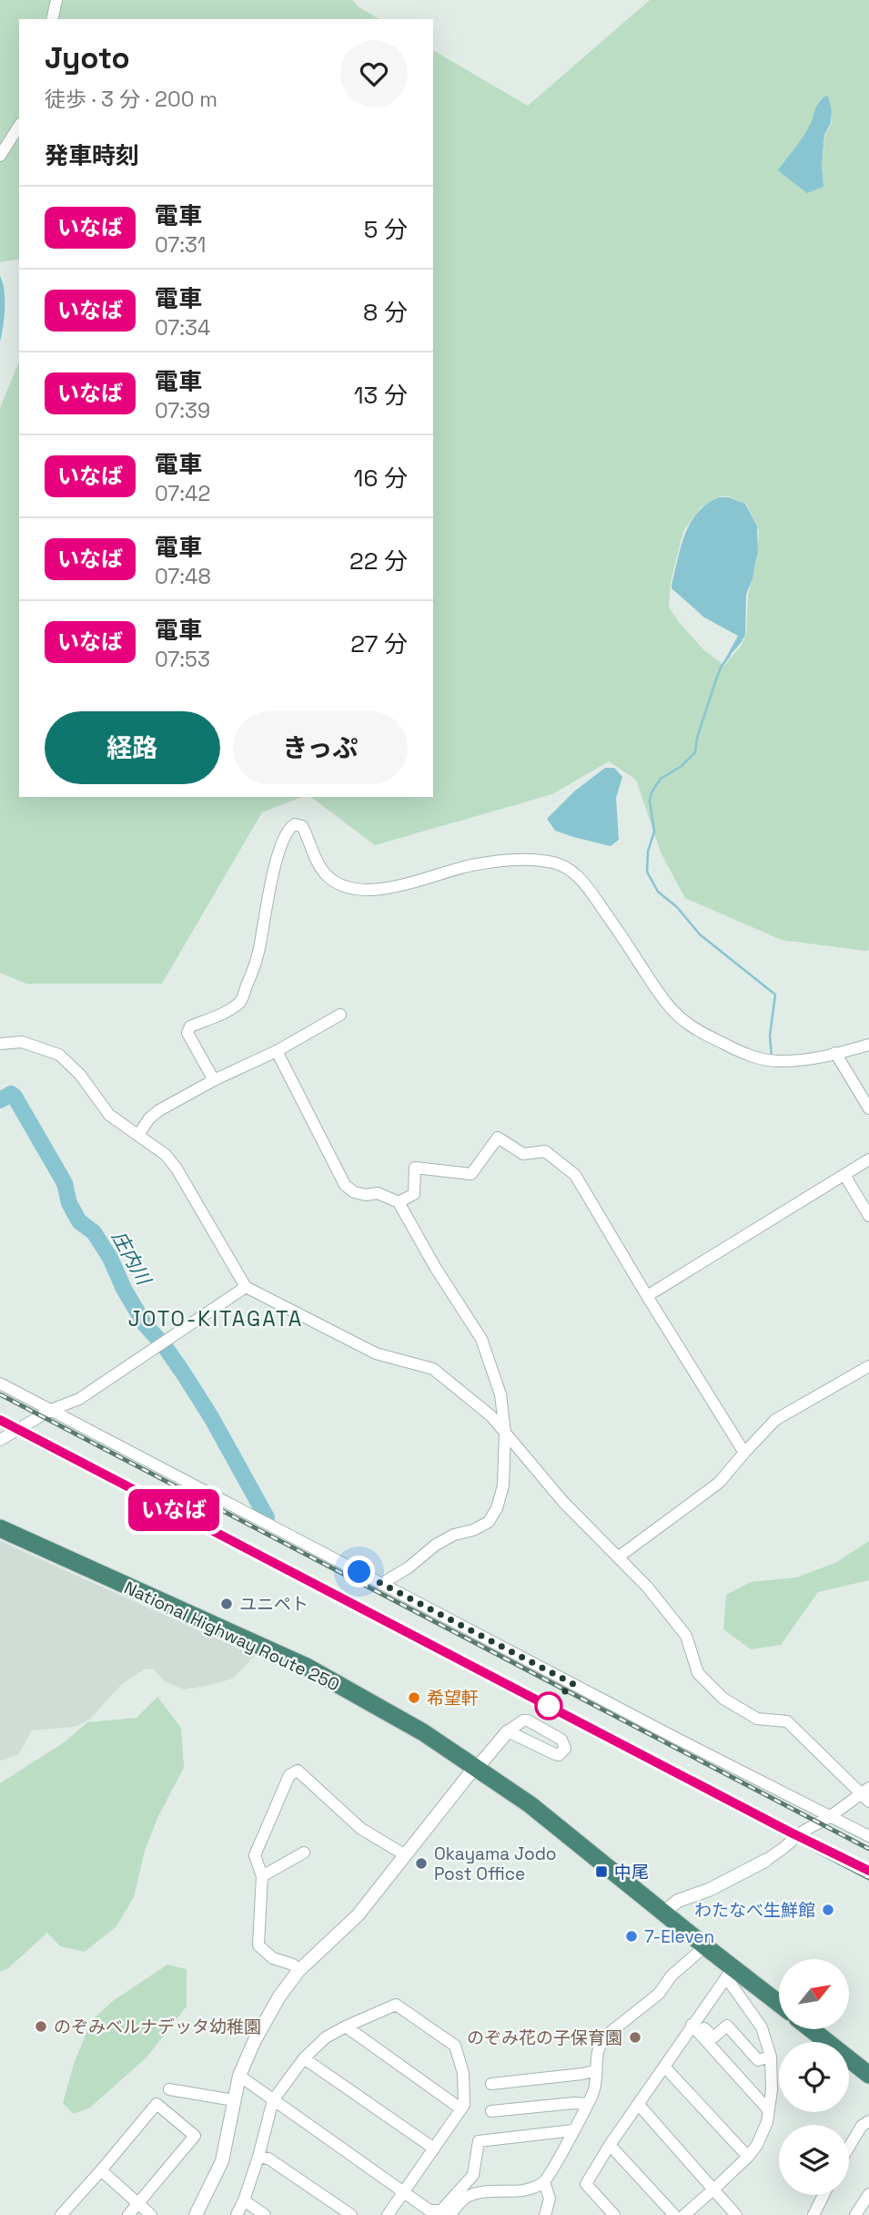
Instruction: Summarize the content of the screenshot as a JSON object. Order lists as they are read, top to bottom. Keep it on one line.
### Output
{"streets":{"highway":["National Highway Route 250"]},"districts":["JOTO-KITAGATA"],"water":["庄内川"],"places":{"other":["ユニペト","希望軒","Okayama Jodo Post Office","わたなべ生鮮館","7-Eleven","のぞみベルナデッタ幼稚園","のぞみ花の子保育園"],"transit":["中尾"]},"north":"top right","page":{"on_map":"いなば","heading":[["Jyoto","徒歩 · 3 分 · 200 m"],"発車時刻"],"list":[{"mark":"いなば","name":"電車","note":"07:31","value":"5 分"},{"mark":"いなば","name":"電車","note":"07:34","value":"8 分"},{"mark":"いなば","name":"電車","note":"07:39","value":"13 分"},{"mark":"いなば","name":"電車","note":"07:42","value":"16 分"},{"mark":"いなば","name":"電車","note":"07:48","value":"22 分"},{"mark":"いなば","name":"電車","note":"07:53","value":"27 分"}],"buttons":["経路","きっぷ"]}}
